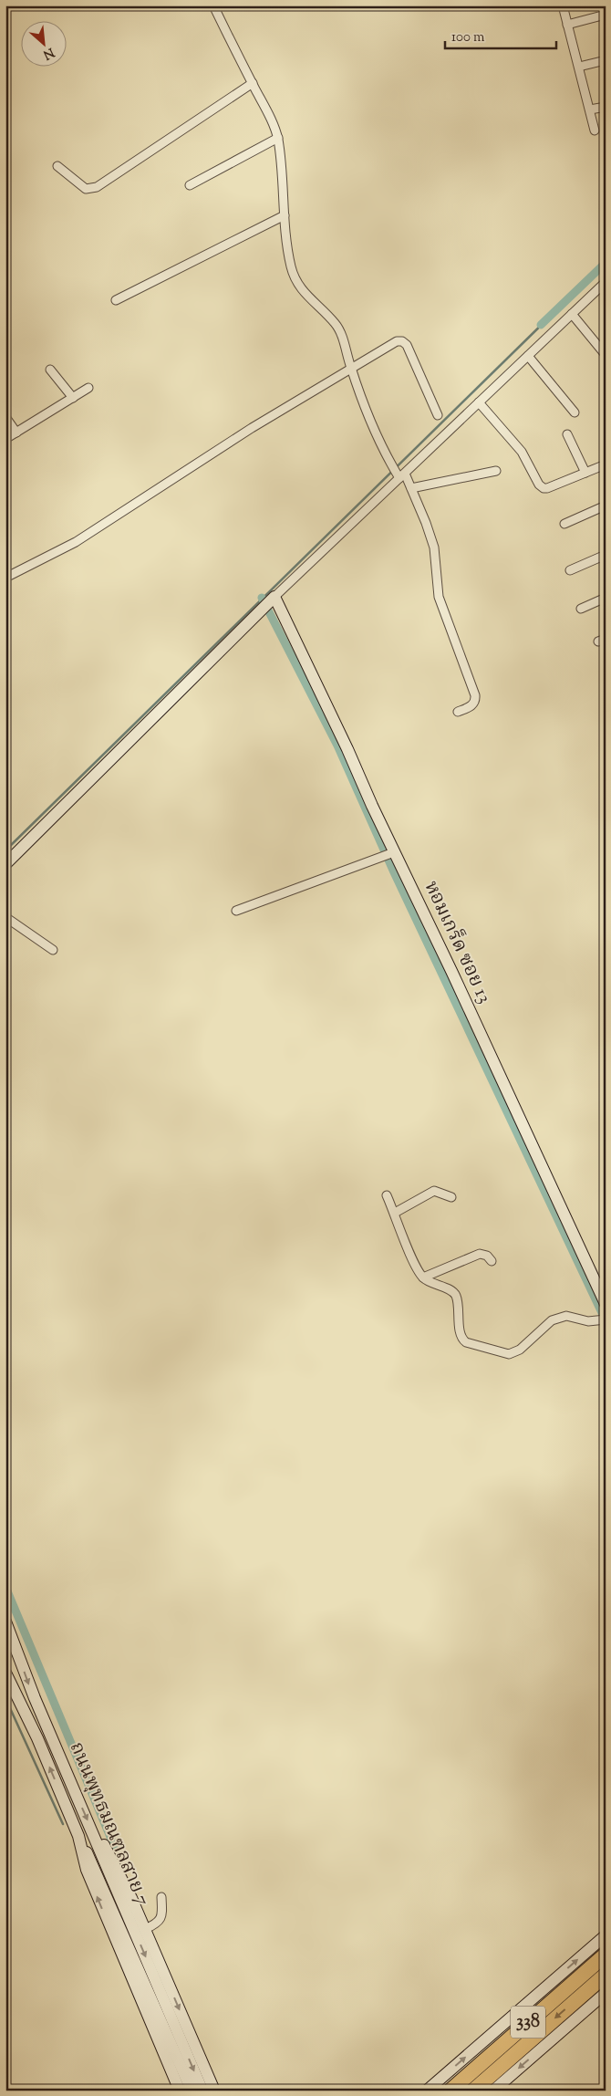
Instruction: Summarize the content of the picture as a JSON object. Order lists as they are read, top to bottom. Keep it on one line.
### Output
{"streets":{"highway":["338"],"main road":["หอมเกร็ด ซอย 13","ถนนพุทธมณฑลสาย 7"]},"scale_bar":"100 m","north":"bottom right"}
